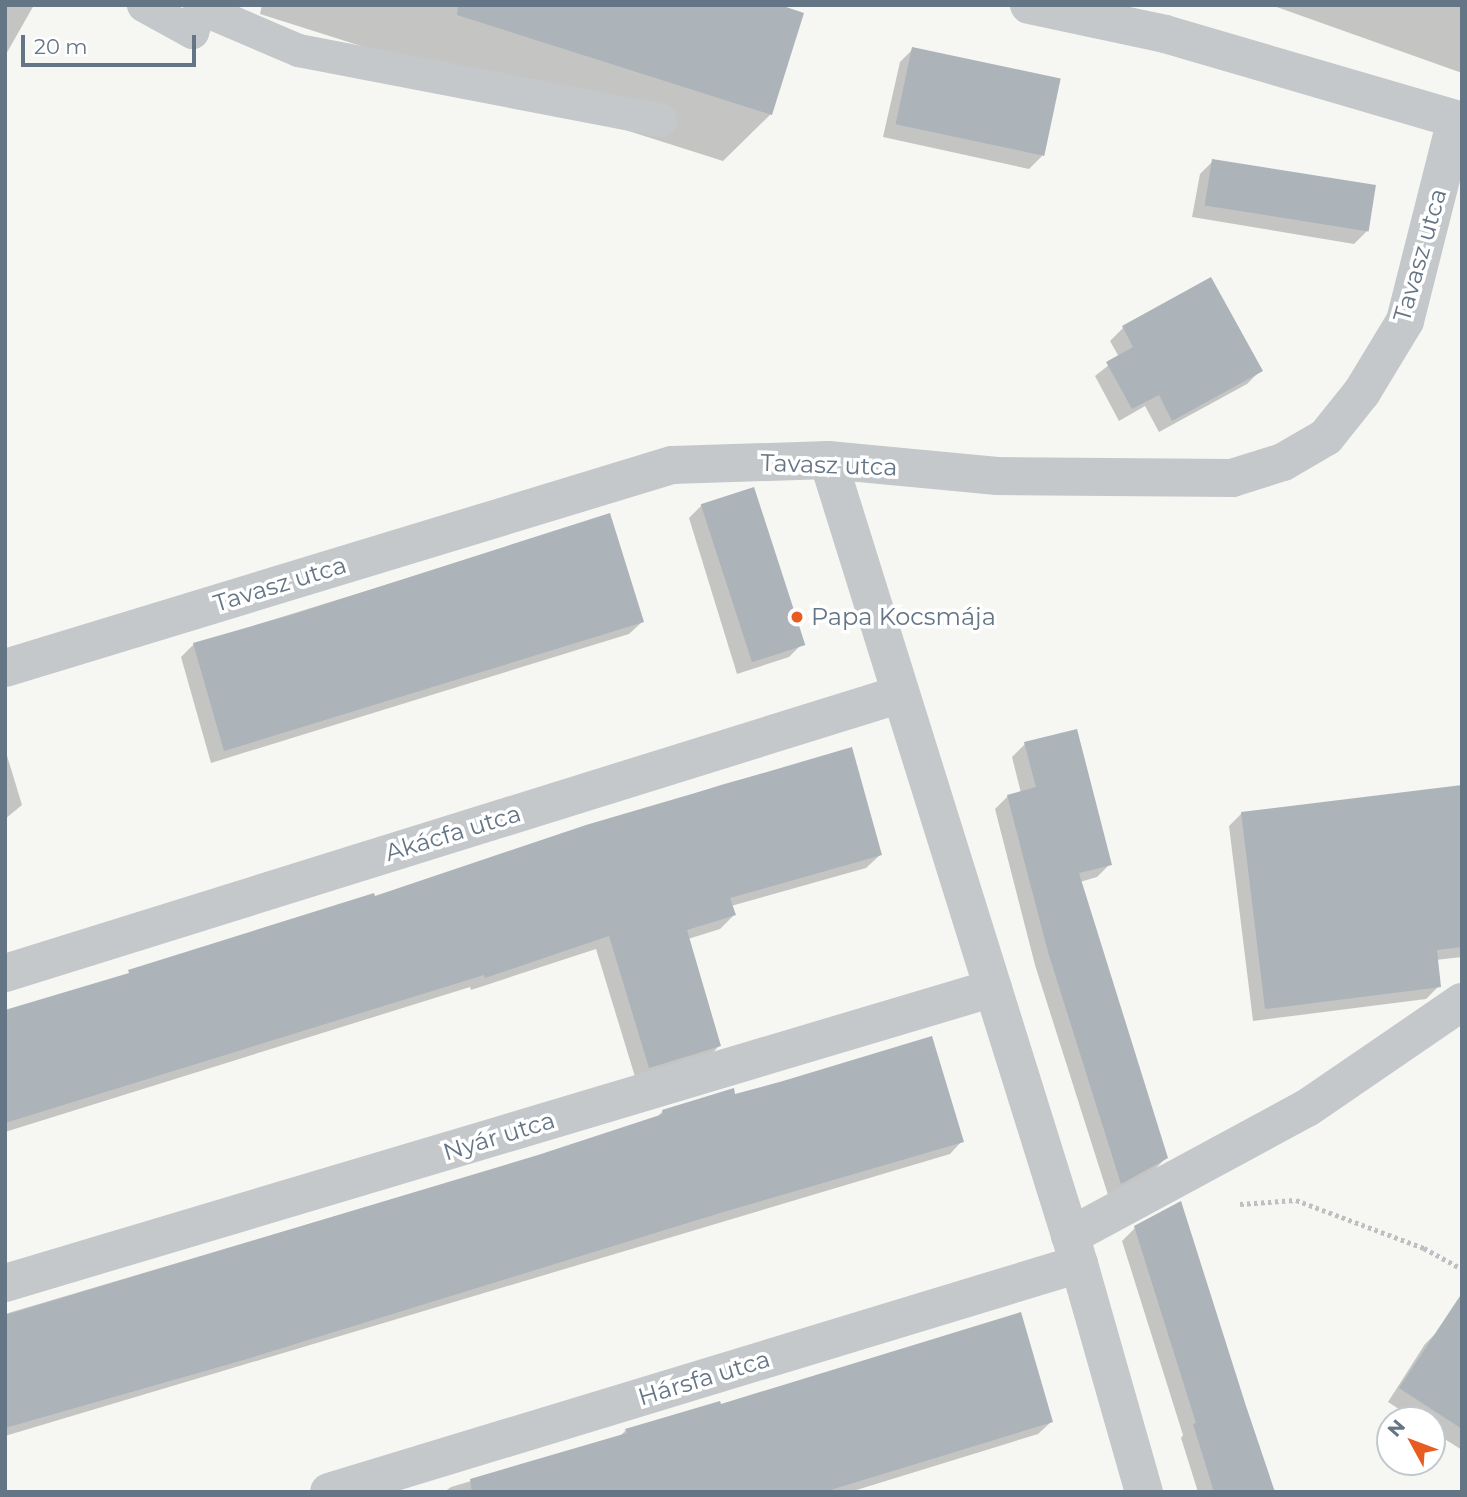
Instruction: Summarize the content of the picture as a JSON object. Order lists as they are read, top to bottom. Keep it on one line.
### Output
{"streets":{"street":["Tavasz utca","Akácfa utca","Nyár utca","Hársfa utca"]},"places":["Papa Kocsmája"],"scale_bar":"20 m","north":"top left"}
